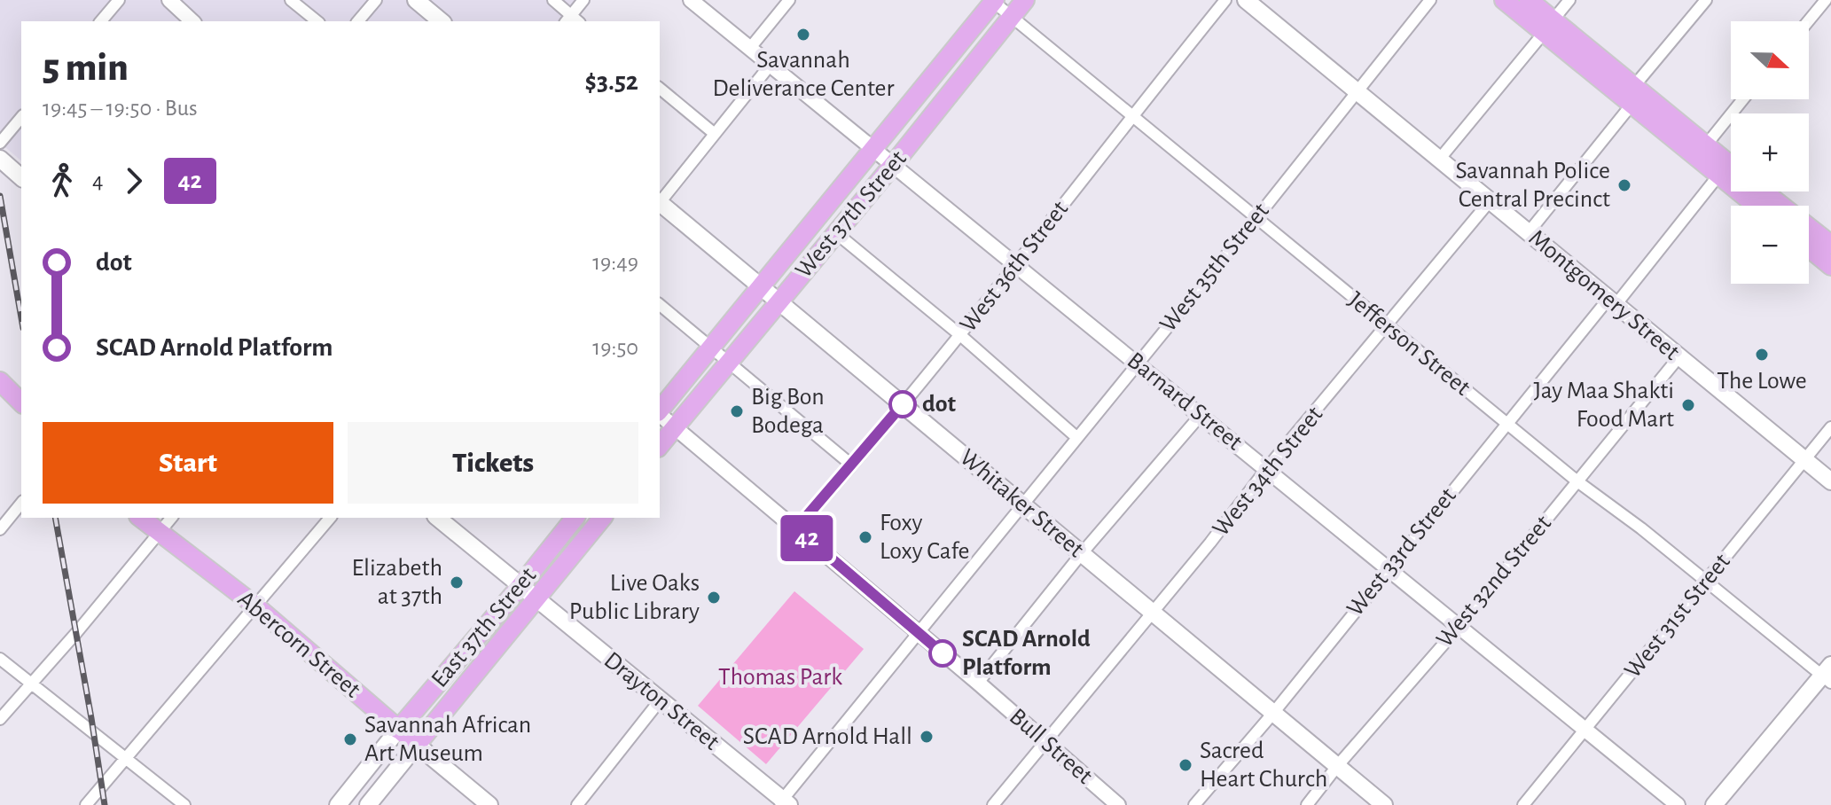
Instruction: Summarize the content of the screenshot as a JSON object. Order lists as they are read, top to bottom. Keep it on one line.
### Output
{"streets":{"main road":["West 37th Street","Montgomery Street","Whitaker Street","East 37th Street","Abercorn Street","Drayton Street"],"street":["West 36th Street","West 35th Street","Jefferson Street","Barnard Street","West 34th Street","West 33rd Street","West 32nd Street","West 31st Street","Bull Street"]},"crossings":[["West 37th Street","Jefferson Street"],["West 37th Street","Barnard Street"],["West 37th Street","Whitaker Street"],["West 37th Street","Bull Street"],["West 36th Street","Jefferson Street"],["West 36th Street","Barnard Street"],["West 36th Street","Whitaker Street"],["West 36th Street","Bull Street"],["West 35th Street","Montgomery Street"],["West 35th Street","Jefferson Street"],["West 35th Street","Barnard Street"],["West 35th Street","Whitaker Street"],["West 35th Street","Drayton Street"],["West 35th Street","Bull Street"],["Montgomery Street","West 34th Street"],["Montgomery Street","West 33rd Street"],["Montgomery Street","West 32nd Street"],["Montgomery Street","West 31st Street"],["Jefferson Street","West 34th Street"],["Jefferson Street","West 33rd Street"],["Jefferson Street","West 32nd Street"],["Jefferson Street","West 31st Street"],["Barnard Street","West 34th Street"],["Barnard Street","West 33rd Street"],["Barnard Street","West 32nd Street"],["Barnard Street","West 31st Street"],["West 34th Street","Whitaker Street"],["West 34th Street","Bull Street"],["Whitaker Street","West 33rd Street"],["Whitaker Street","West 32nd Street"],["East 37th Street","Abercorn Street"],["East 37th Street","Drayton Street"]],"parks":["Thomas Park"],"places":["Savannah Deliverance Center","Savannah Police Central Precinct","The Lowe","dot","Jay Maa Shakti Food Mart","Big Bon Bodega","Foxy Loxy Cafe","Elizabeth at 37th","Live Oaks Public Library","SCAD Arnold Platform","SCAD Arnold Hall","Savannah African Art Museum","Sacred Heart Church"],"lines":["bus line 42"],"north":"right","page":{"on_map":"42","map_buttons":["+","−"],"heading":["5 min","19:45 – 19:50 · Bus","$3.52"],"legs":["4","42"],"list":[{"name":"dot","value":"19:49"},{"name":"SCAD Arnold Platform","value":"19:50"}],"buttons":["Start","Tickets"]}}
